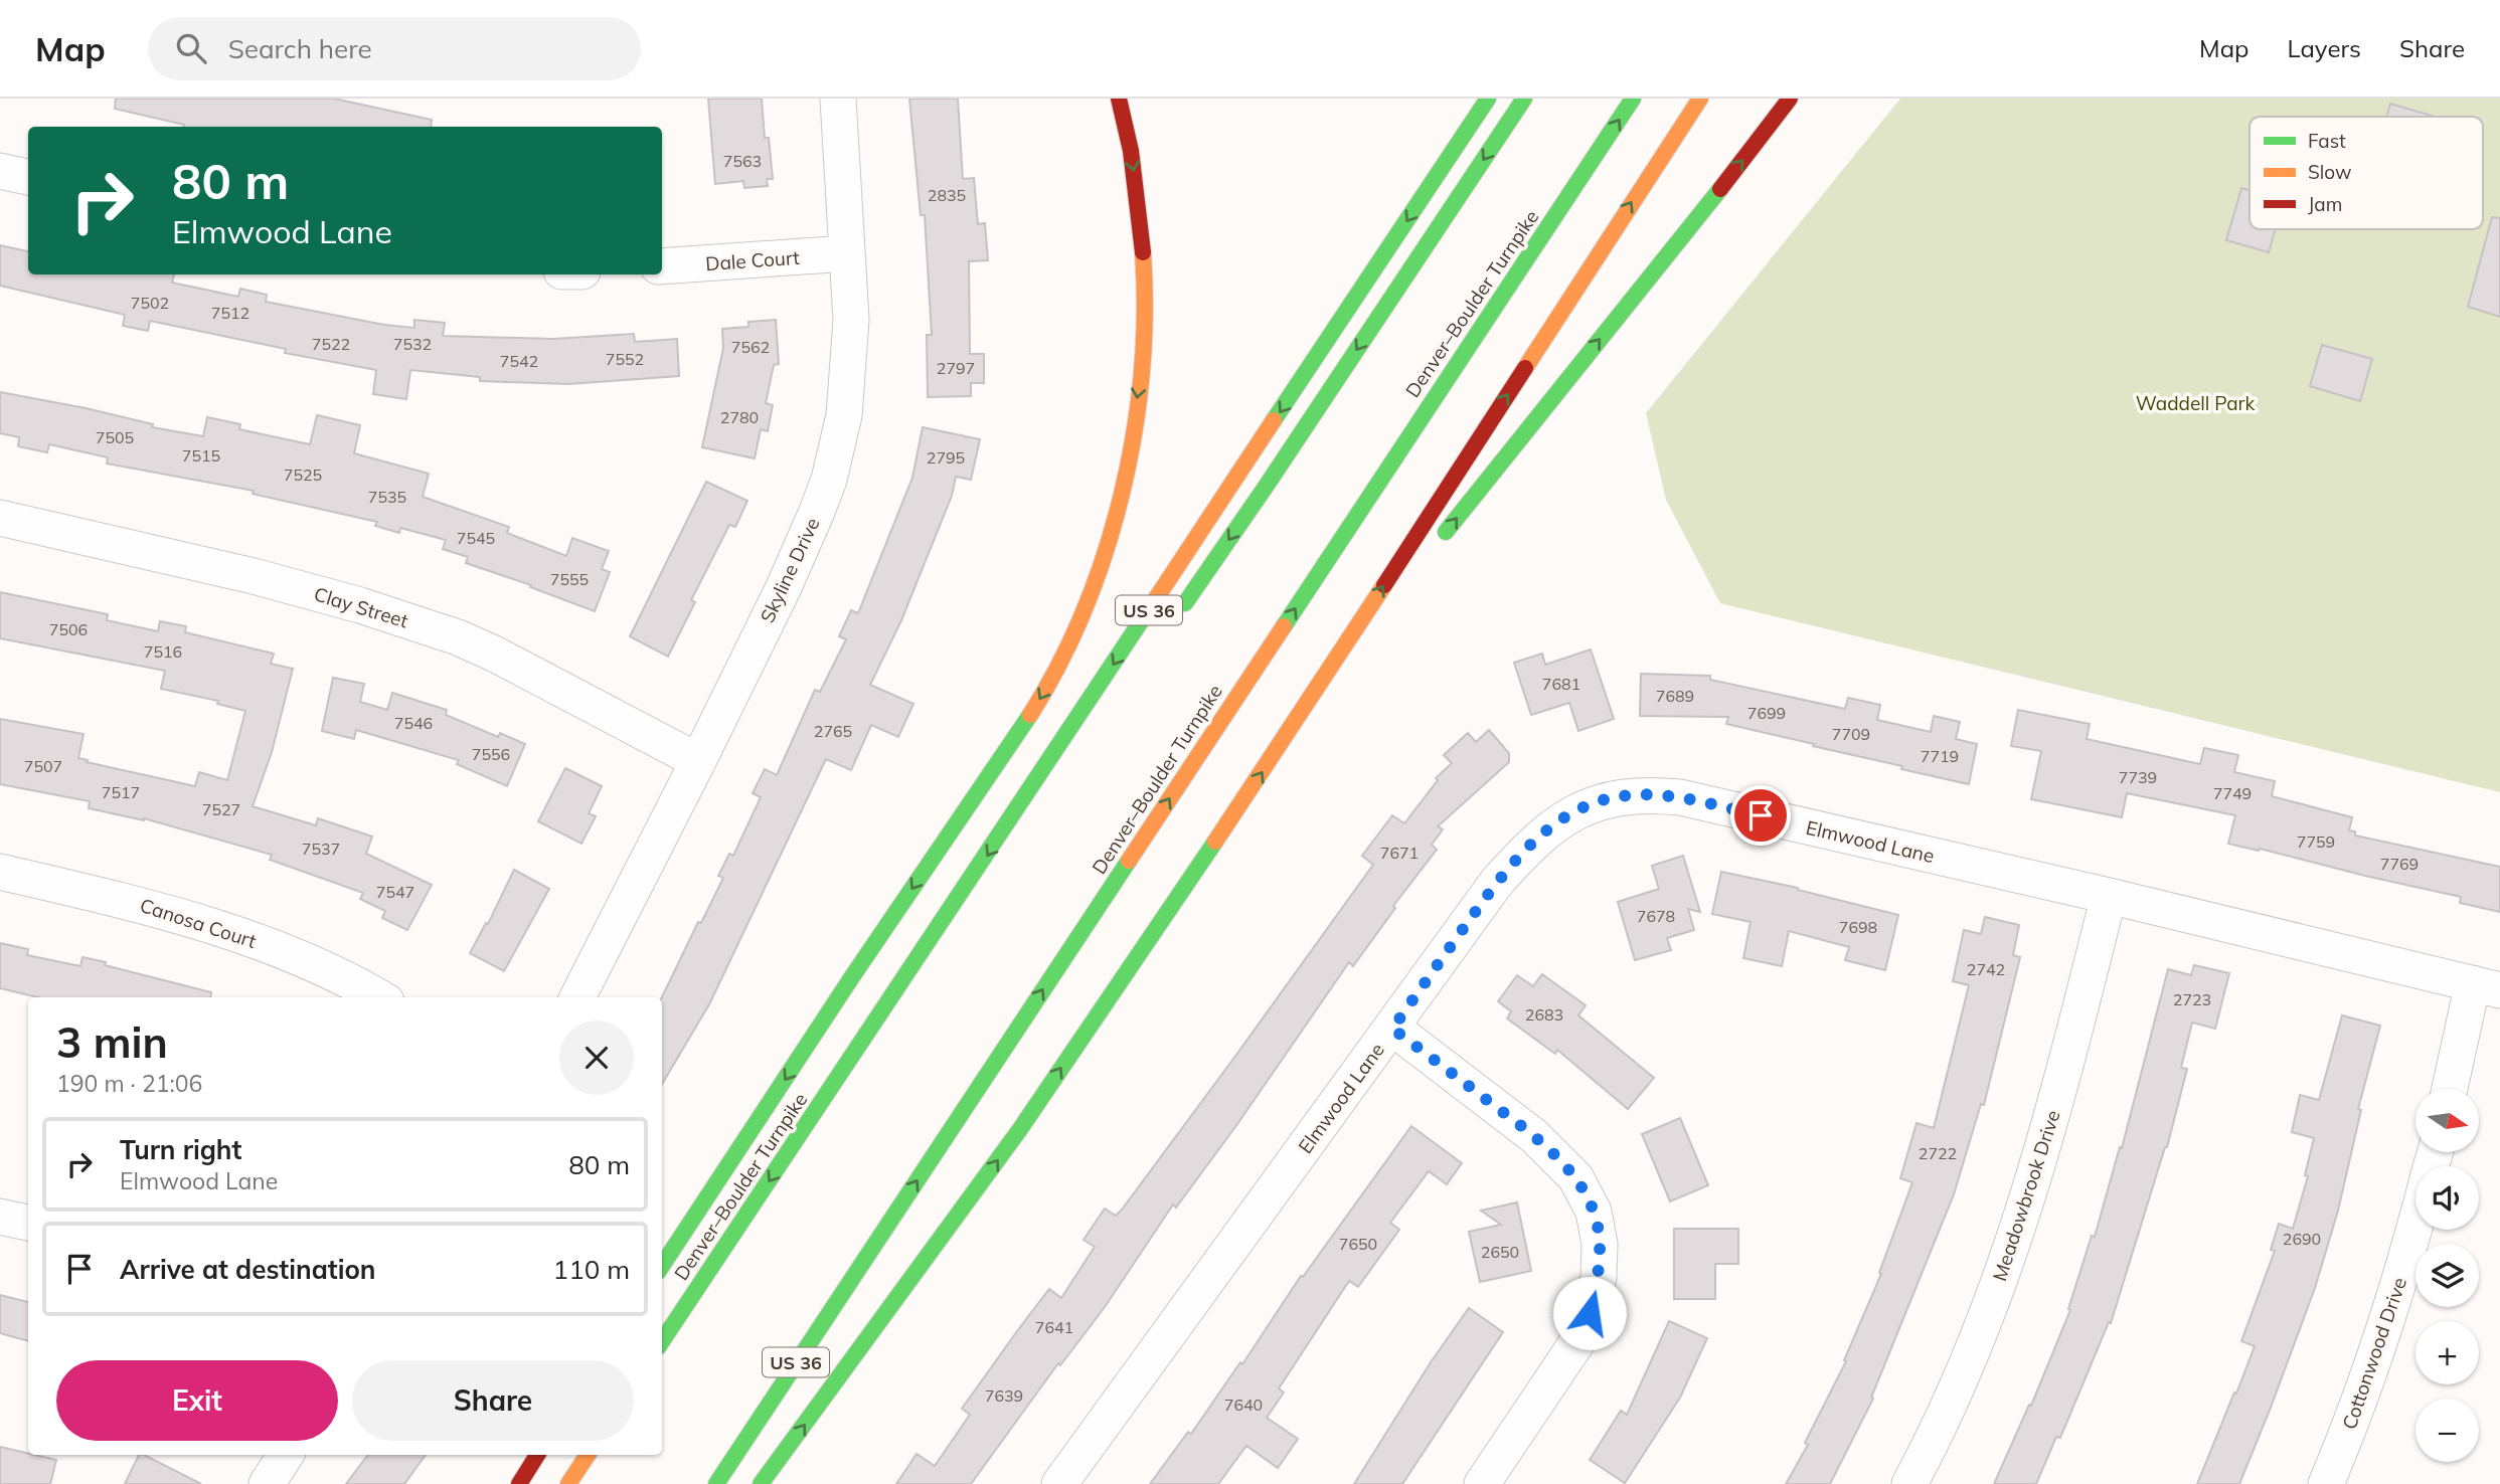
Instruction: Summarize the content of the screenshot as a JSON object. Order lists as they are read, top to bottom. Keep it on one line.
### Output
{"streets":{"highway":["Denver–Boulder Turnpike","US 36"],"street":["Dale Court","Skyline Drive","Clay Street","Elmwood Lane","Canosa Court","Meadowbrook Drive","Cottonwood Drive"]},"crossings":[["Dale Court","Skyline Drive"],["Skyline Drive","Clay Street"],["Elmwood Lane","Meadowbrook Drive"]],"parks":["Waddell Park"],"house_numbers":["7563","2835","7502","7512","7522","7532","7562","7552","7542","2797","2780","7505","7515","2795","7525","7535","7545","7555","7506","7516","7681","7689","7699","7546","2765","7709","7556","7719","7507","7739","7517","7749","7527","7759","7537","7671","7769","7547","7678","7698","2742","2723","2683","2722","2690","7650","2650","7641","7639","7640"],"legend":["Fast","Slow","Jam"],"north":"right","page":{"header":"Map","search":"Search here","nav":["Map","Layers","Share"],"turn":["80 m","Elmwood Lane"],"heading":["3 min","190 m · 21:06"],"map_buttons":["+","−"],"list":[{"name":"Turn right","note":"Elmwood Lane","value":"80 m"},{"name":"Arrive at destination","value":"110 m"}],"buttons":["Exit","Share"]}}
